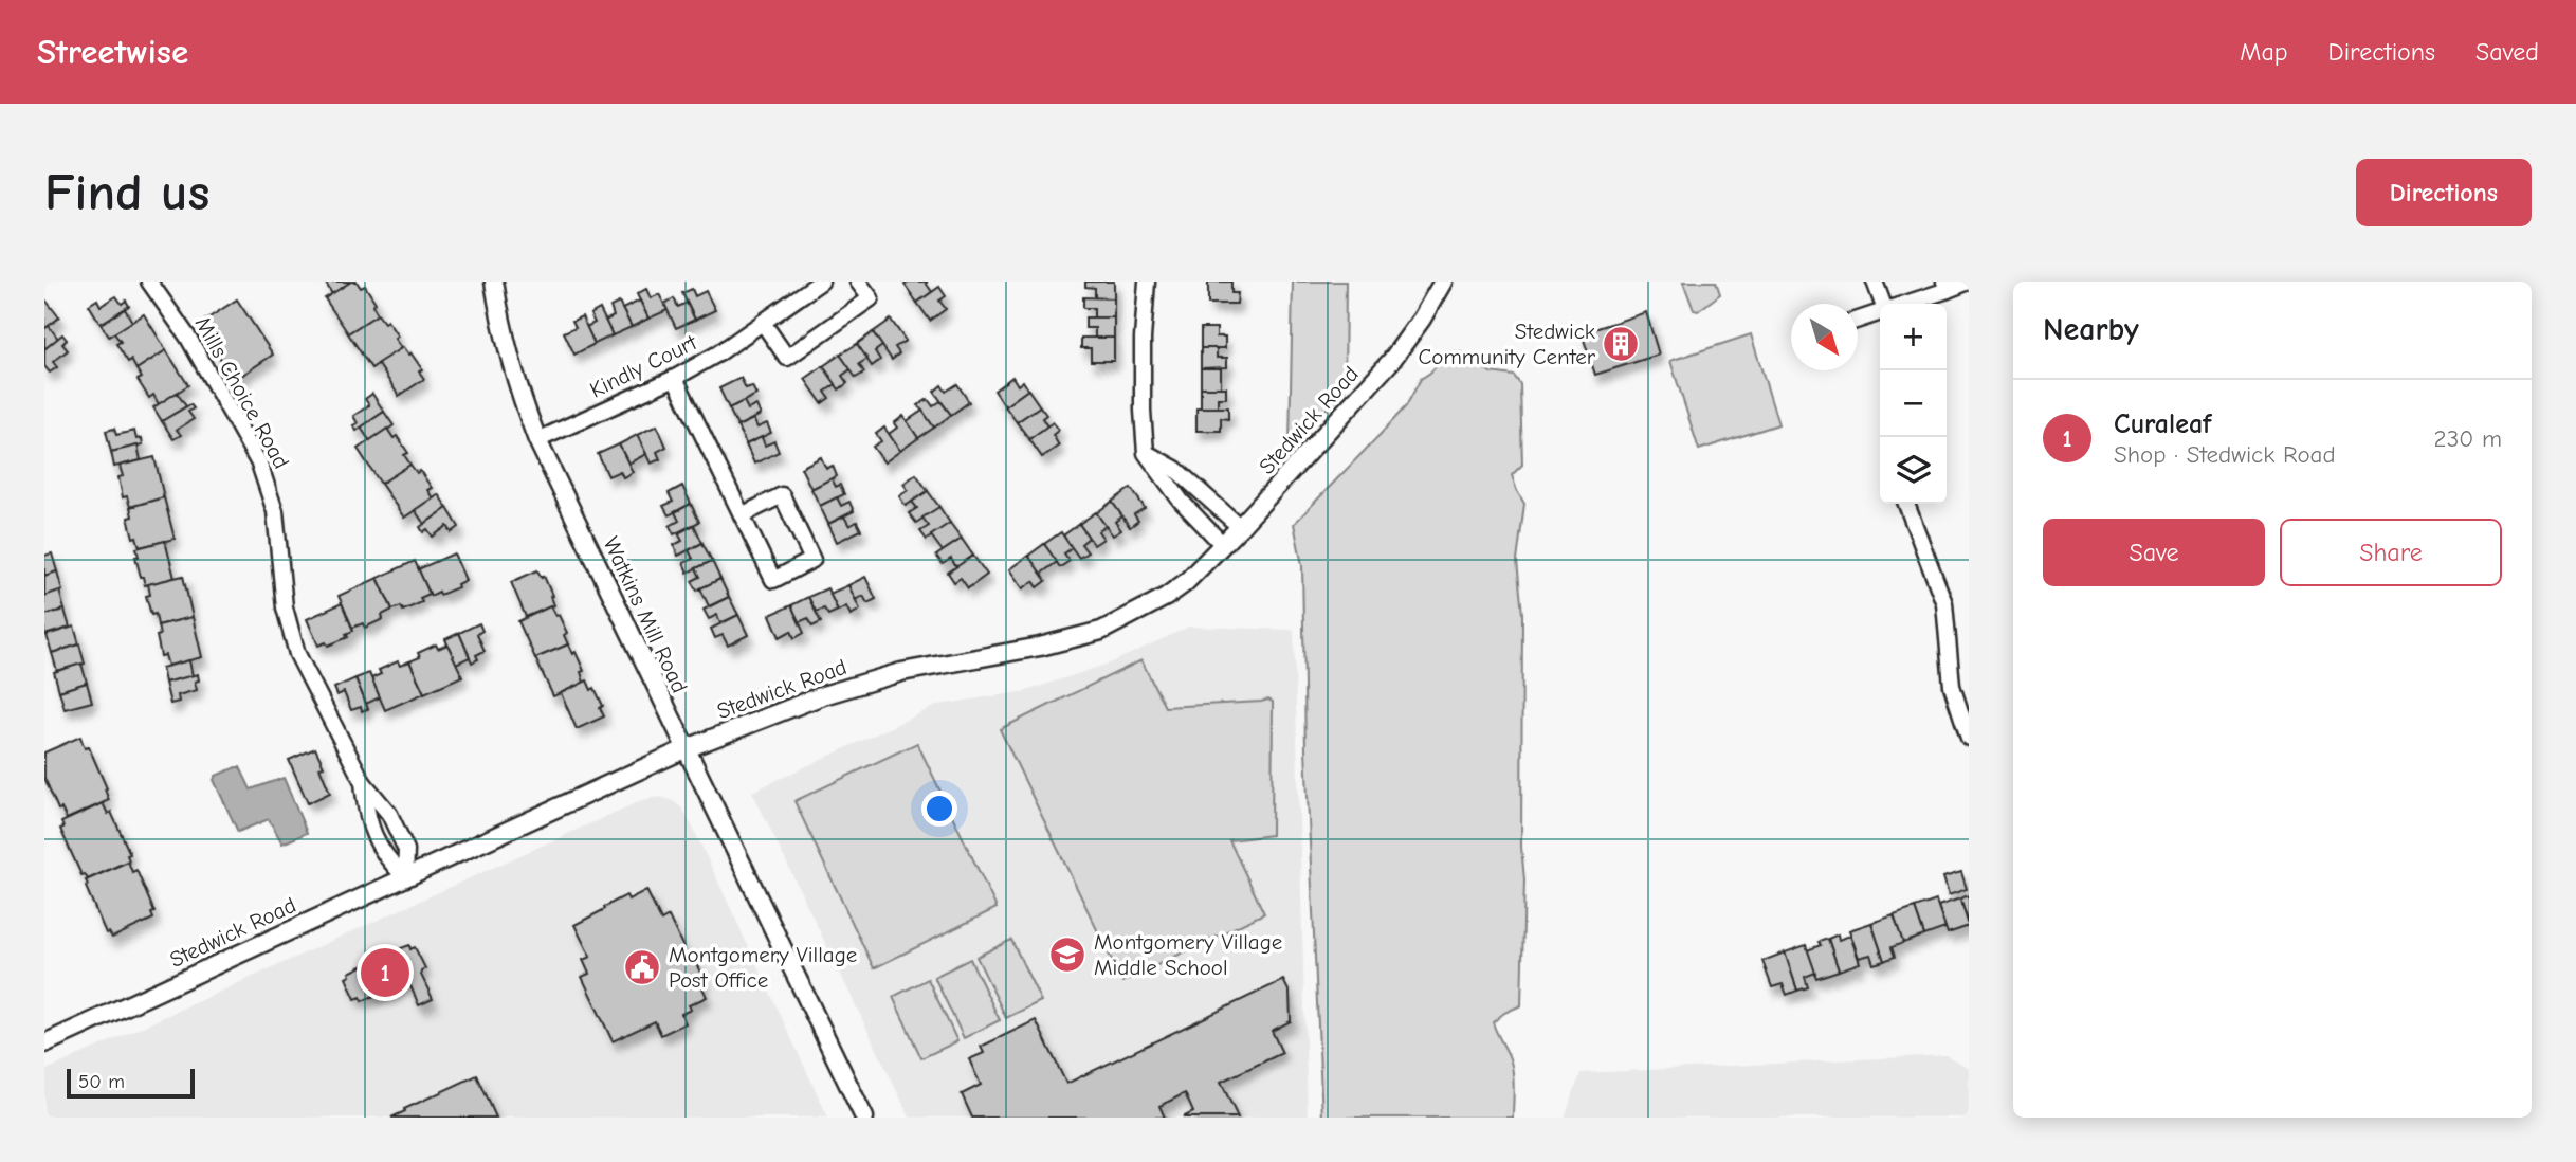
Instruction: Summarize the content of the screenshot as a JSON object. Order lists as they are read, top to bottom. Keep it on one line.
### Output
{"streets":{"street":["Kindly Court","Mills Choice Road","Stedwick Road","Watkins Mill Road"]},"crossings":[["Kindly Court","Watkins Mill Road"],["Mills Choice Road","Stedwick Road"],["Stedwick Road","Watkins Mill Road"]],"places":{"building":["Stedwick Community Center"],"school or university":["Montgomery Village Middle School"],"public building":["Montgomery Village Post Office"]},"scale_bar":"50 m","north":"bottom right","page":{"header":"Streetwise","nav":["Map","Directions","Saved"],"buttons":["Directions",["Save","Share"]],"title":"Find us","heading":"Nearby","map_buttons":["+","−"],"list":[{"mark":"1","name":"Curaleaf","note":"Shop · Stedwick Road","value":"230 m"}],"pins":"1","scale":"50 m"}}
